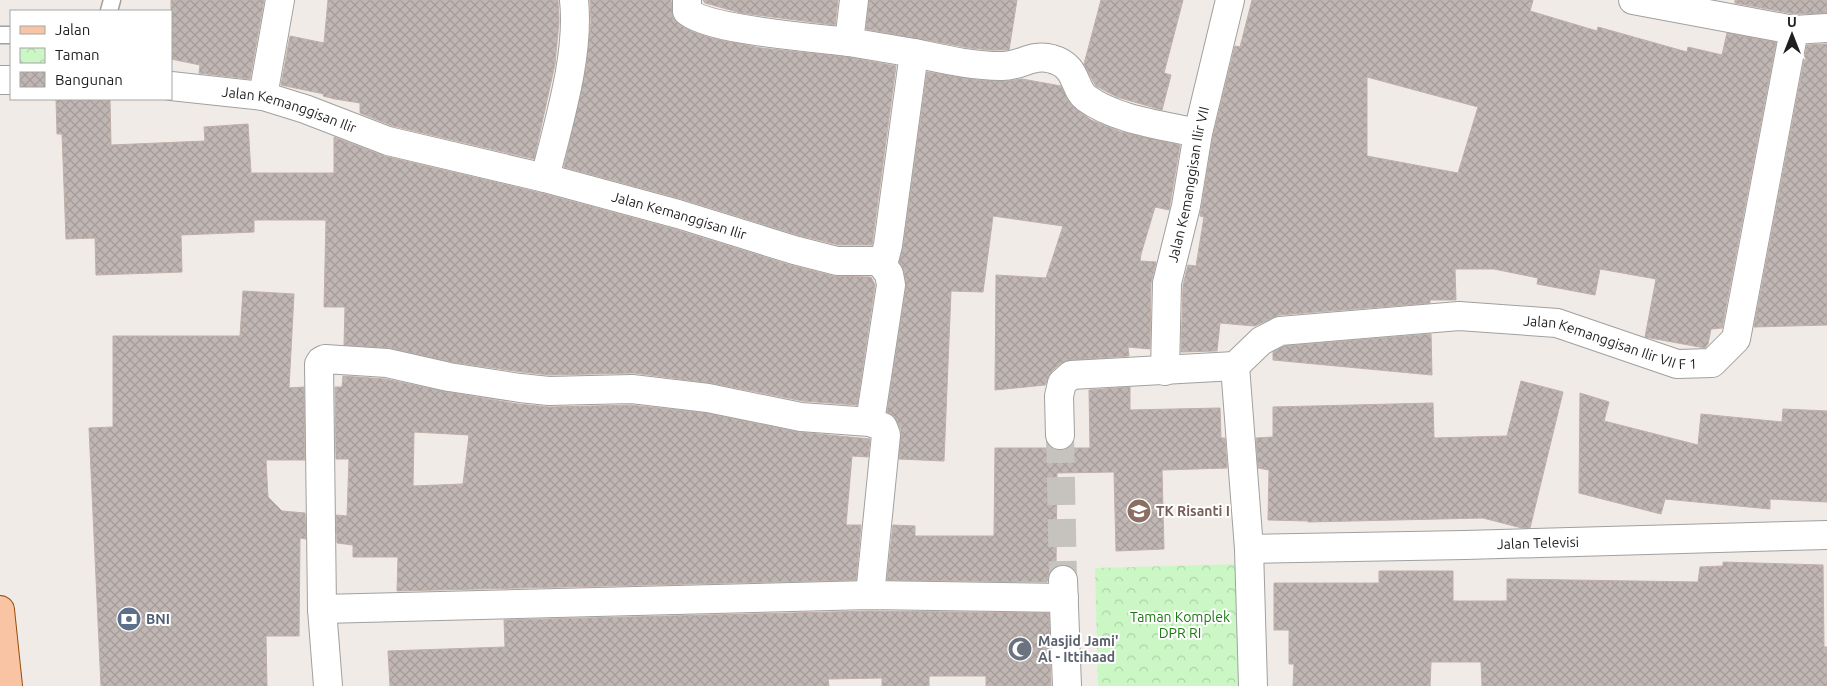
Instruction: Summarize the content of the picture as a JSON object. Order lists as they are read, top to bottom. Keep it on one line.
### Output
{"streets":{"street":["Jalan Kemanggisan Ilir","Jalan Kemanggisan Ilir VII","Jalan Kemanggisan Ilir VII F 1","Jalan Televisi"]},"parks":["Taman Komplek DPR RI"],"places":{"school or university":["TK Risanti I"],"bank":["BNI"],"mosque":["Masjid Jami' Al - Ittihaad"]},"legend":["Jalan","Taman","Bangunan"],"north":"top"}
